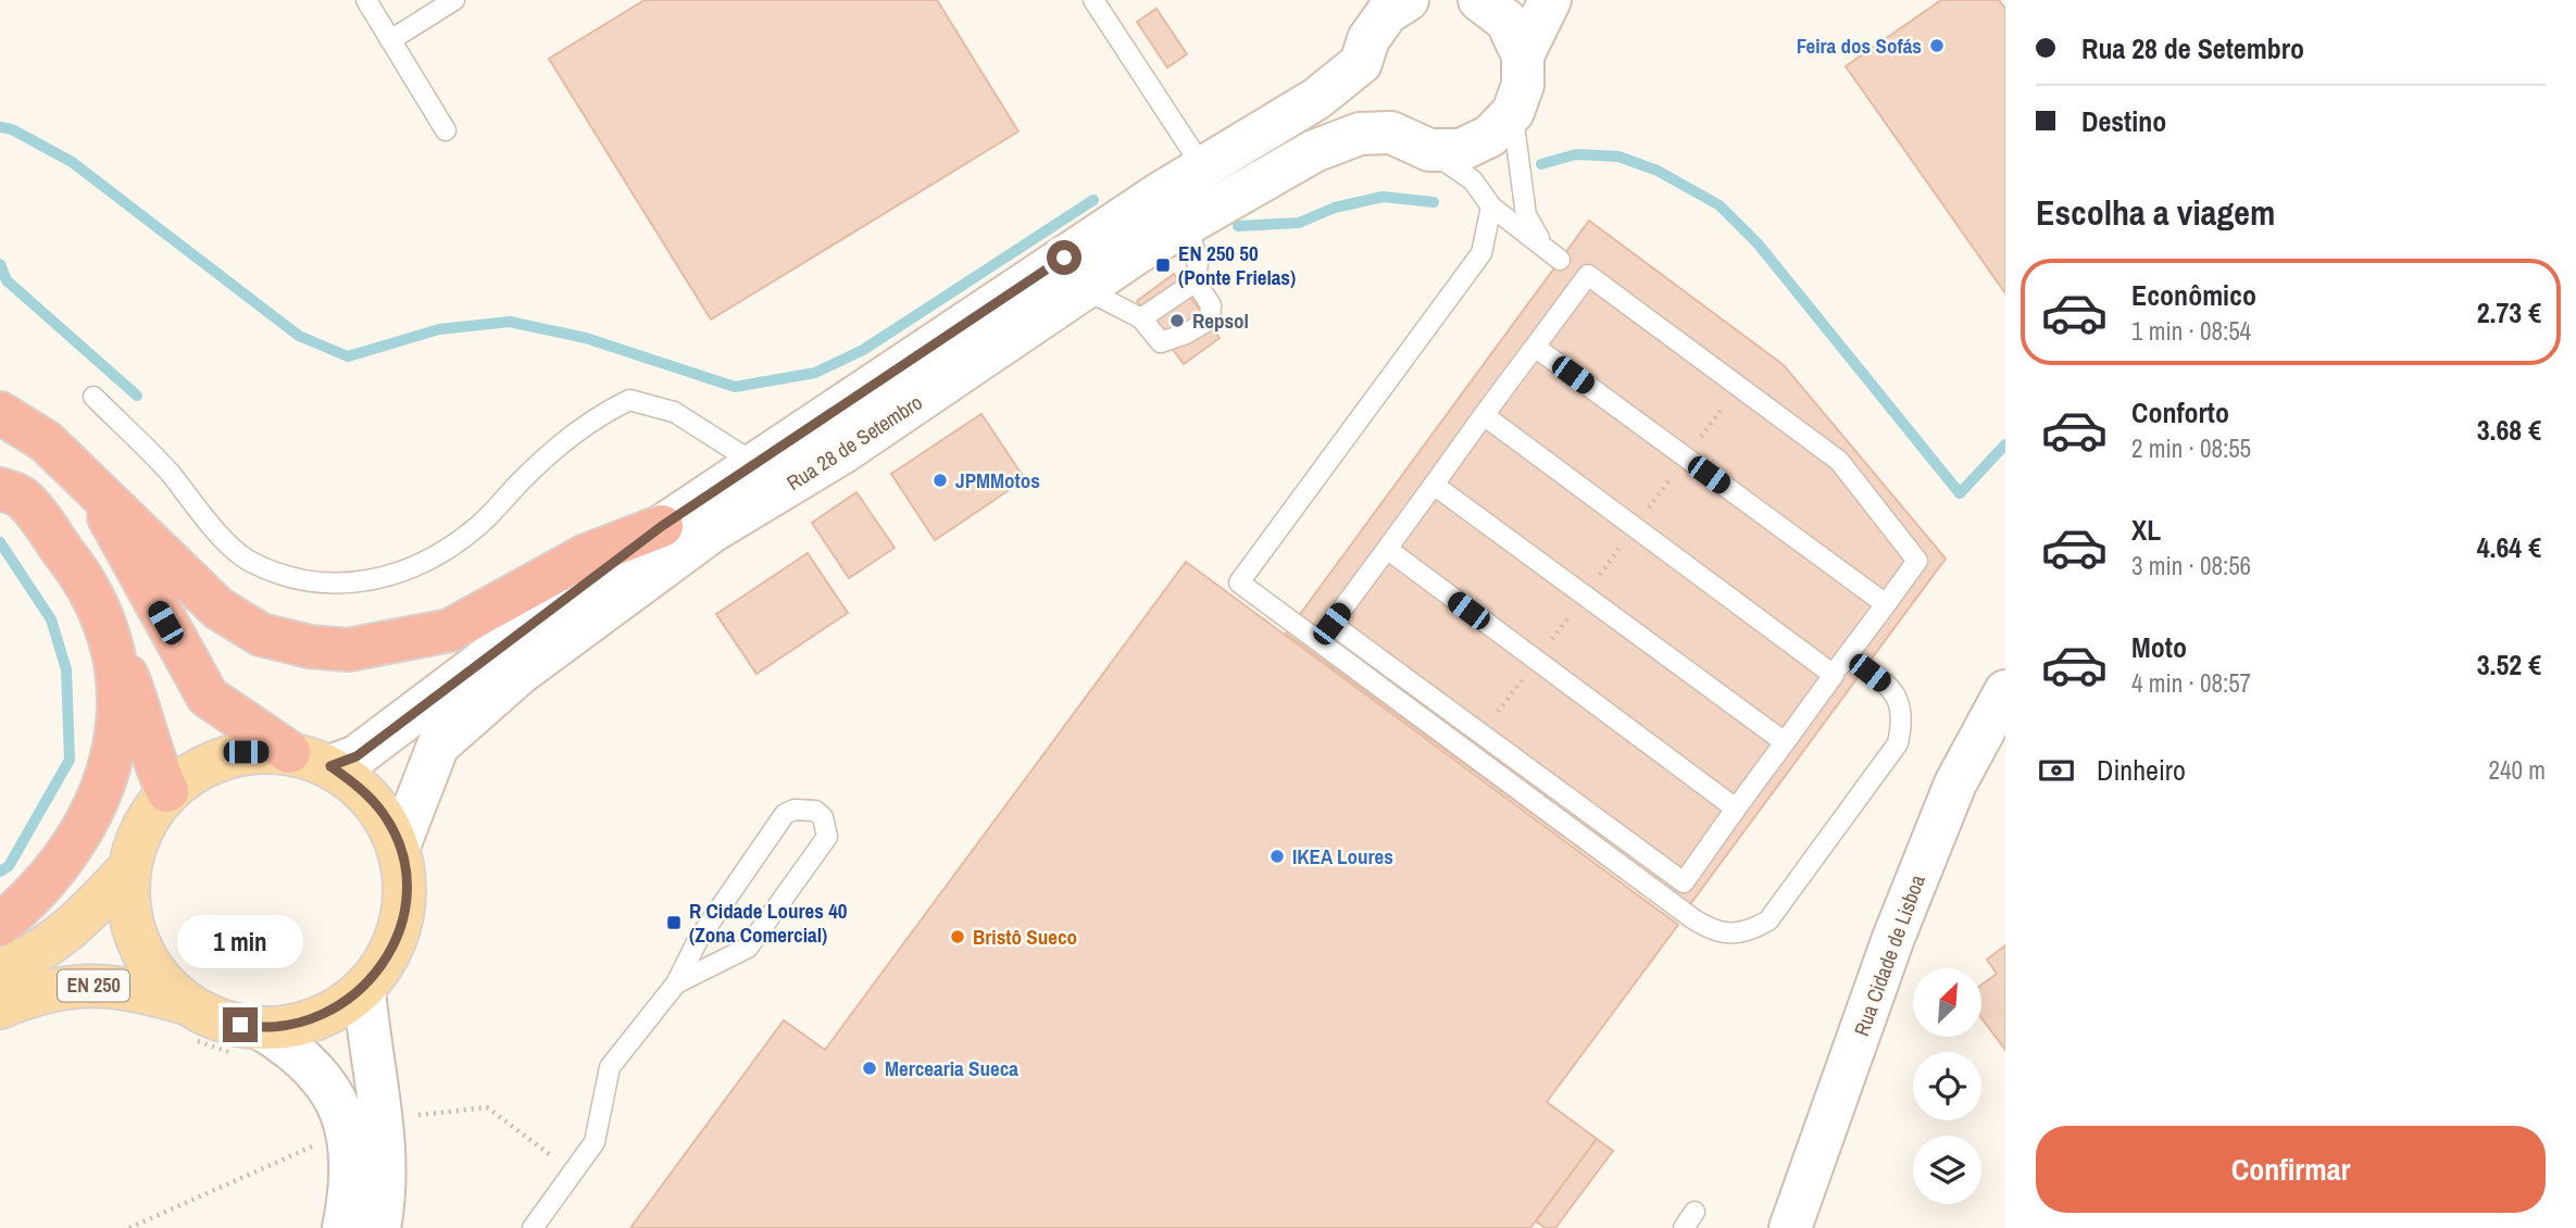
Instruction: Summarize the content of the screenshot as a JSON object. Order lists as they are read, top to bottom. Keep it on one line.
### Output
{"streets":{"main road":["Rua 28 de Setembro","Rua Cidade de Lisboa","EN 250"]},"crossings":[["Rua 28 de Setembro","EN 250"]],"places":{"other":["Feira dos Sofás","Repsol","JPMMotos","IKEA Loures","Bristô Sueco","Mercearia Sueca"],"transit":["EN 250 50 (Ponte Frielas)","R Cidade Loures 40 (Zona Comercial)"]},"north":"top right","page":{"banner":["Rua 28 de Setembro","Destino"],"heading":"Escolha a viagem","list":[{"name":"Econômico","note":"1 min · 08:54","value":"2.73 €"},{"name":"Conforto","note":"2 min · 08:55","value":"3.68 €"},{"name":"XL","note":"3 min · 08:56","value":"4.64 €"},{"name":"Moto","note":"4 min · 08:57","value":"3.52 €"}],"pay":["Dinheiro","240 m"],"bubble":"1 min","buttons":"Confirmar"}}
